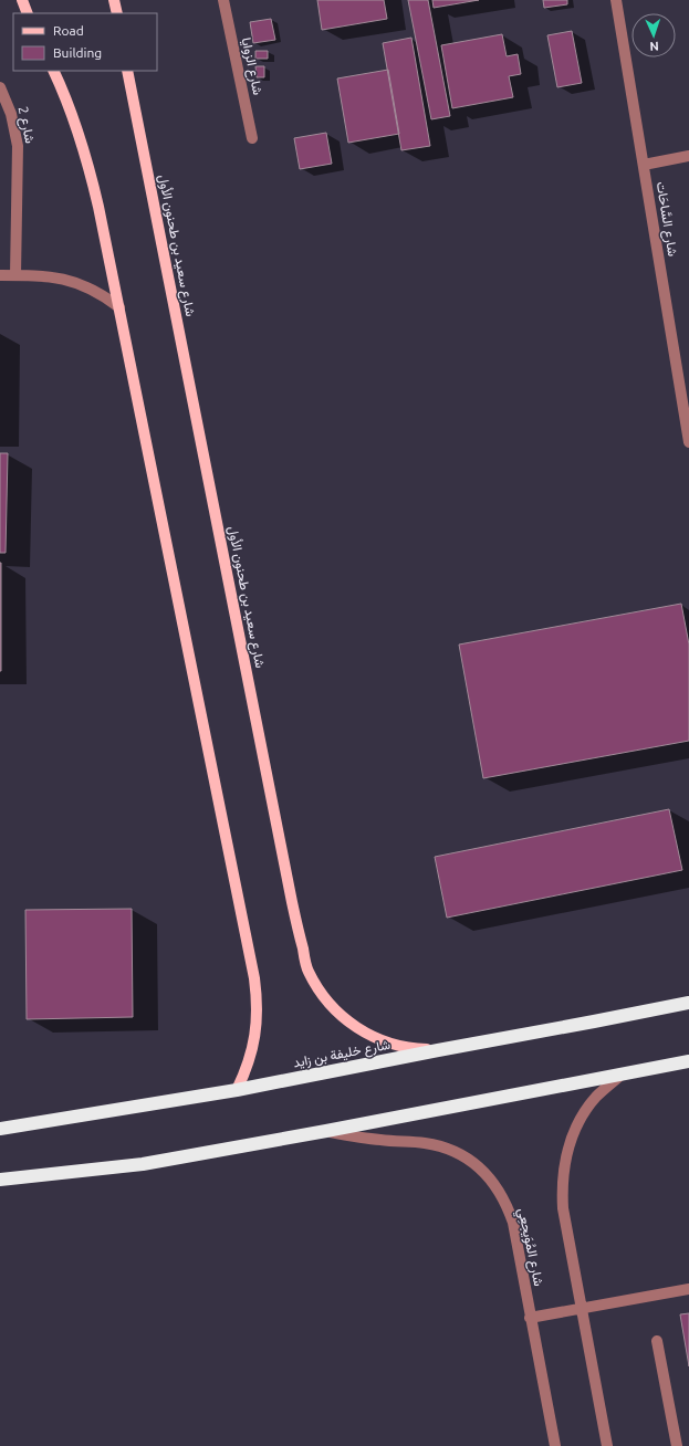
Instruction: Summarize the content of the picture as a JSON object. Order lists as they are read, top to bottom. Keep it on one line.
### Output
{"streets":{"highway":["شارع خليفة بن زايد"],"main road":["شارع سعيد بن طحنون الأول"],"street":["شارع الزوايا","شارع 2","شارع السَّاحَات","شارع المُوَيجعِي"]},"crossings":[["شارع سعيد بن طحنون الأول","شارع خليفة بن زايد"]],"legend":["Road","Building"],"north":"bottom"}
